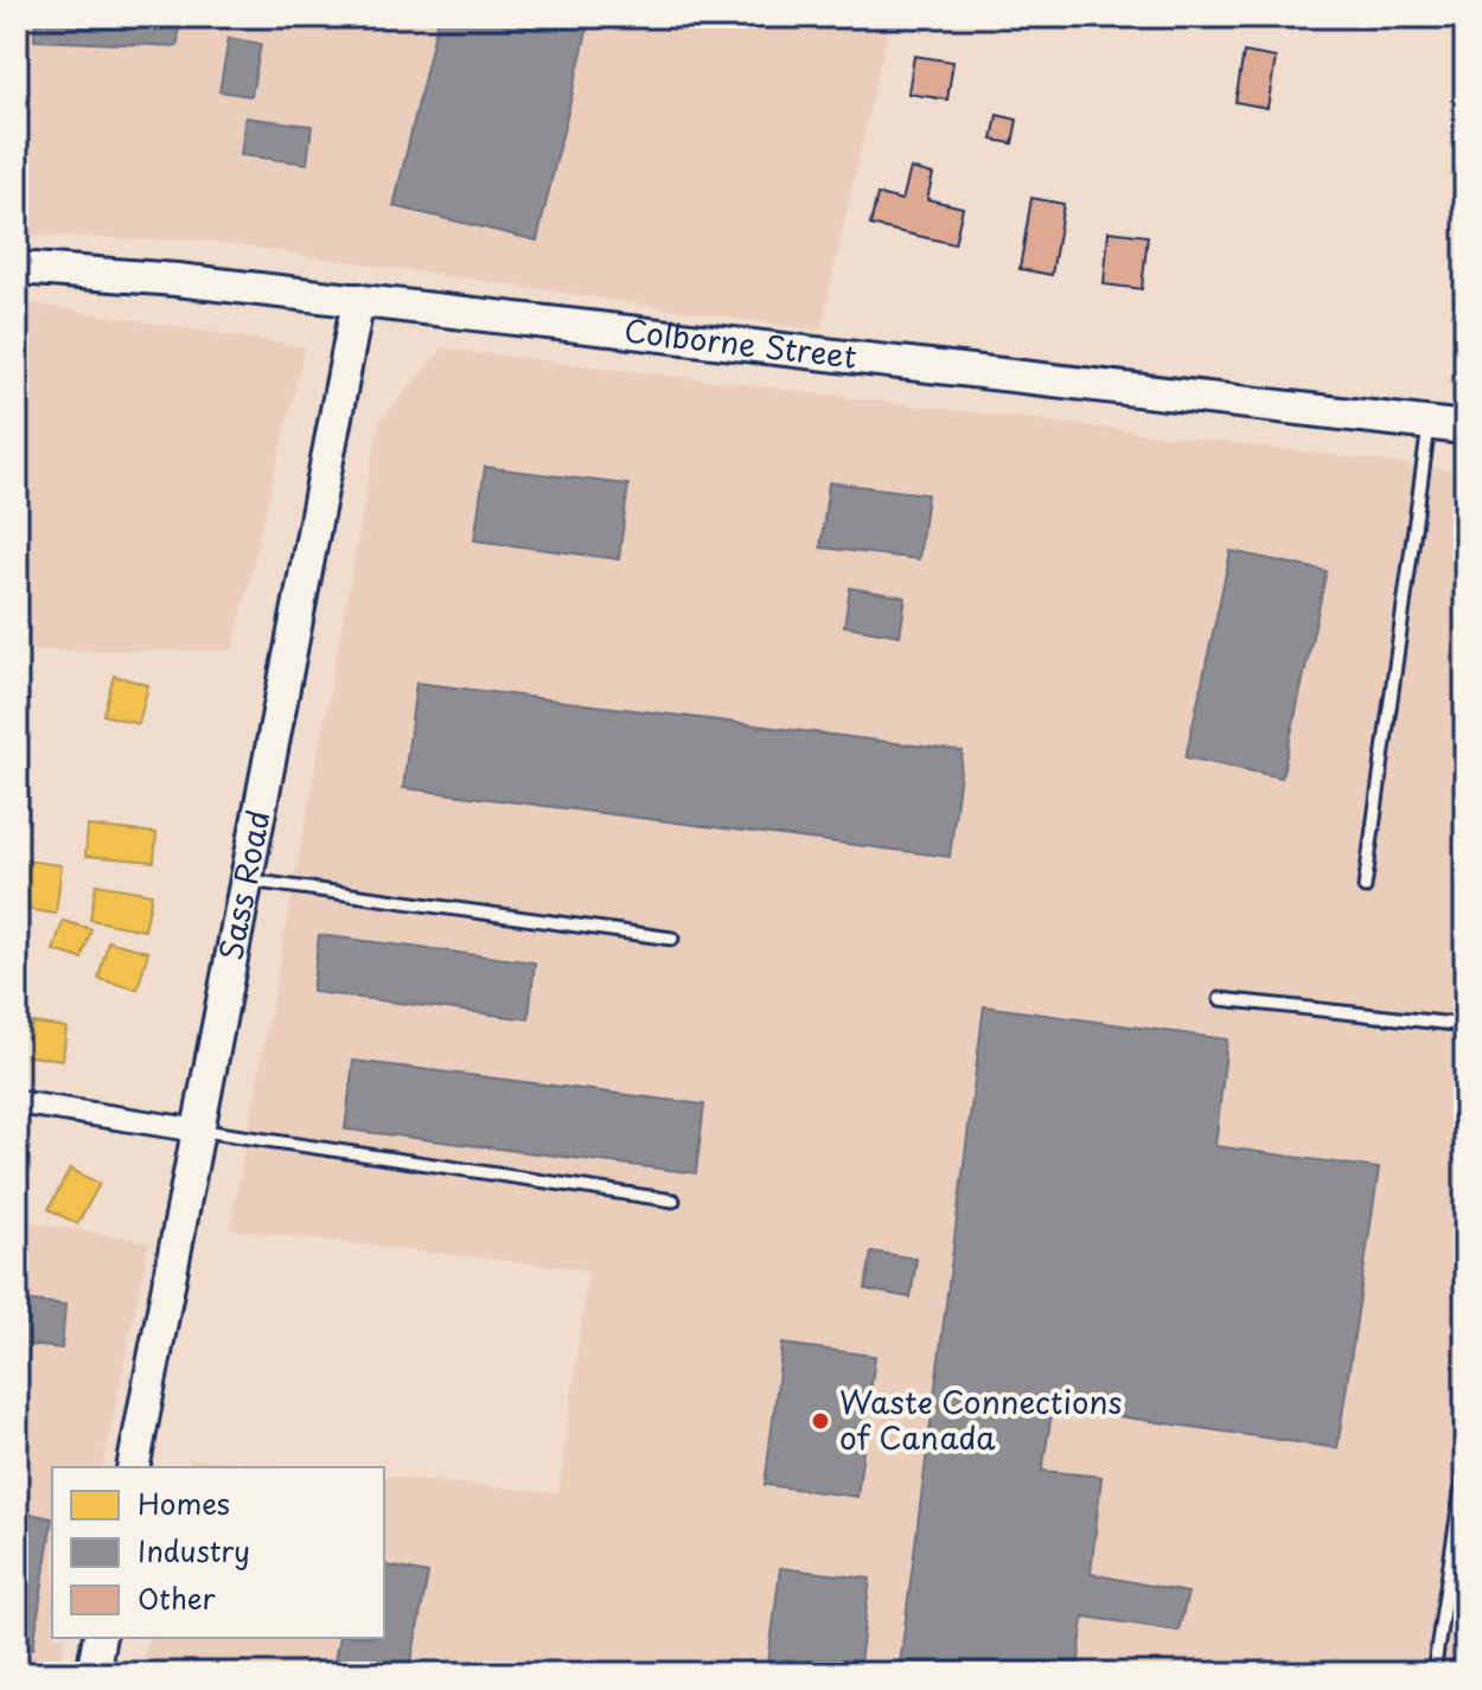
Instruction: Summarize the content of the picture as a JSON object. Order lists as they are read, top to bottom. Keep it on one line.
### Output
{"streets":{"street":["Colborne Street","Sass Road"]},"crossings":[["Colborne Street","Sass Road"]],"places":["Waste Connections of Canada"],"legend":["Homes","Industry","Other"]}
